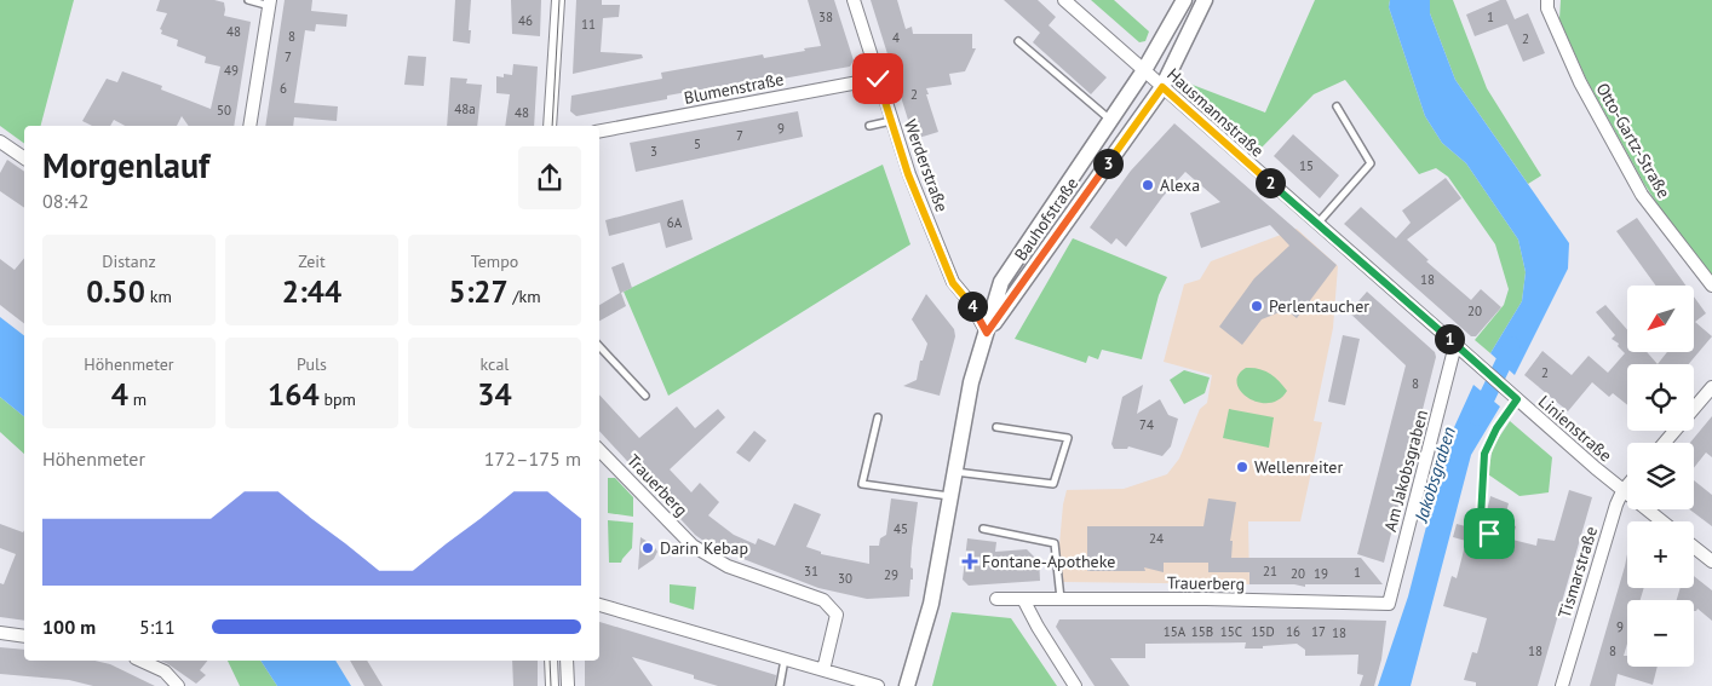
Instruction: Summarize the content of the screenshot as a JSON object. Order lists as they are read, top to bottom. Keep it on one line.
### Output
{"streets":{"street":["Blumenstraße","Hausmannstraße","Otto-Gartz-Straße","Werderstraße","Bauhofstraße","Linienstraße","Am Jakobsgraben","Trauerberg","Tismarstraße"]},"crossings":[["Blumenstraße","Werderstraße"],["Hausmannstraße","Bauhofstraße"],["Hausmannstraße","Linienstraße"],["Hausmannstraße","Am Jakobsgraben"],["Werderstraße","Bauhofstraße"],["Linienstraße","Am Jakobsgraben"],["Linienstraße","Tismarstraße"],["Am Jakobsgraben","Trauerberg"]],"water":["Jakobsgraben"],"places":{"other":["Alexa","Perlentaucher","Wellenreiter","Darin Kebap"],"health":["Fontane-Apotheke"]},"house_numbers":["38","1","46","11","48","8","4","2","7","49","6","2","48a","50","48","9","7","5","3","15","6A","18","20","2","8","74","45","24","31","21","1","20","19","29","30","9","15A","15B","15C","15D","16","17","18","18","8"],"north":"bottom left","page":{"heading":["Morgenlauf","08:42"],"pins":["3","2","4","1"],"stats":[["Distanz","0.50 km"],["Zeit","2:44"],["Tempo","5:27 /km"],["Höhenmeter","4 m"],["Puls","164 bpm"],["kcal","34"]],"map_buttons":["+","−"],"chart":["Höhenmeter","172–175 m"],"list":[{"name":"100 m","note":"5:11"}]}}
